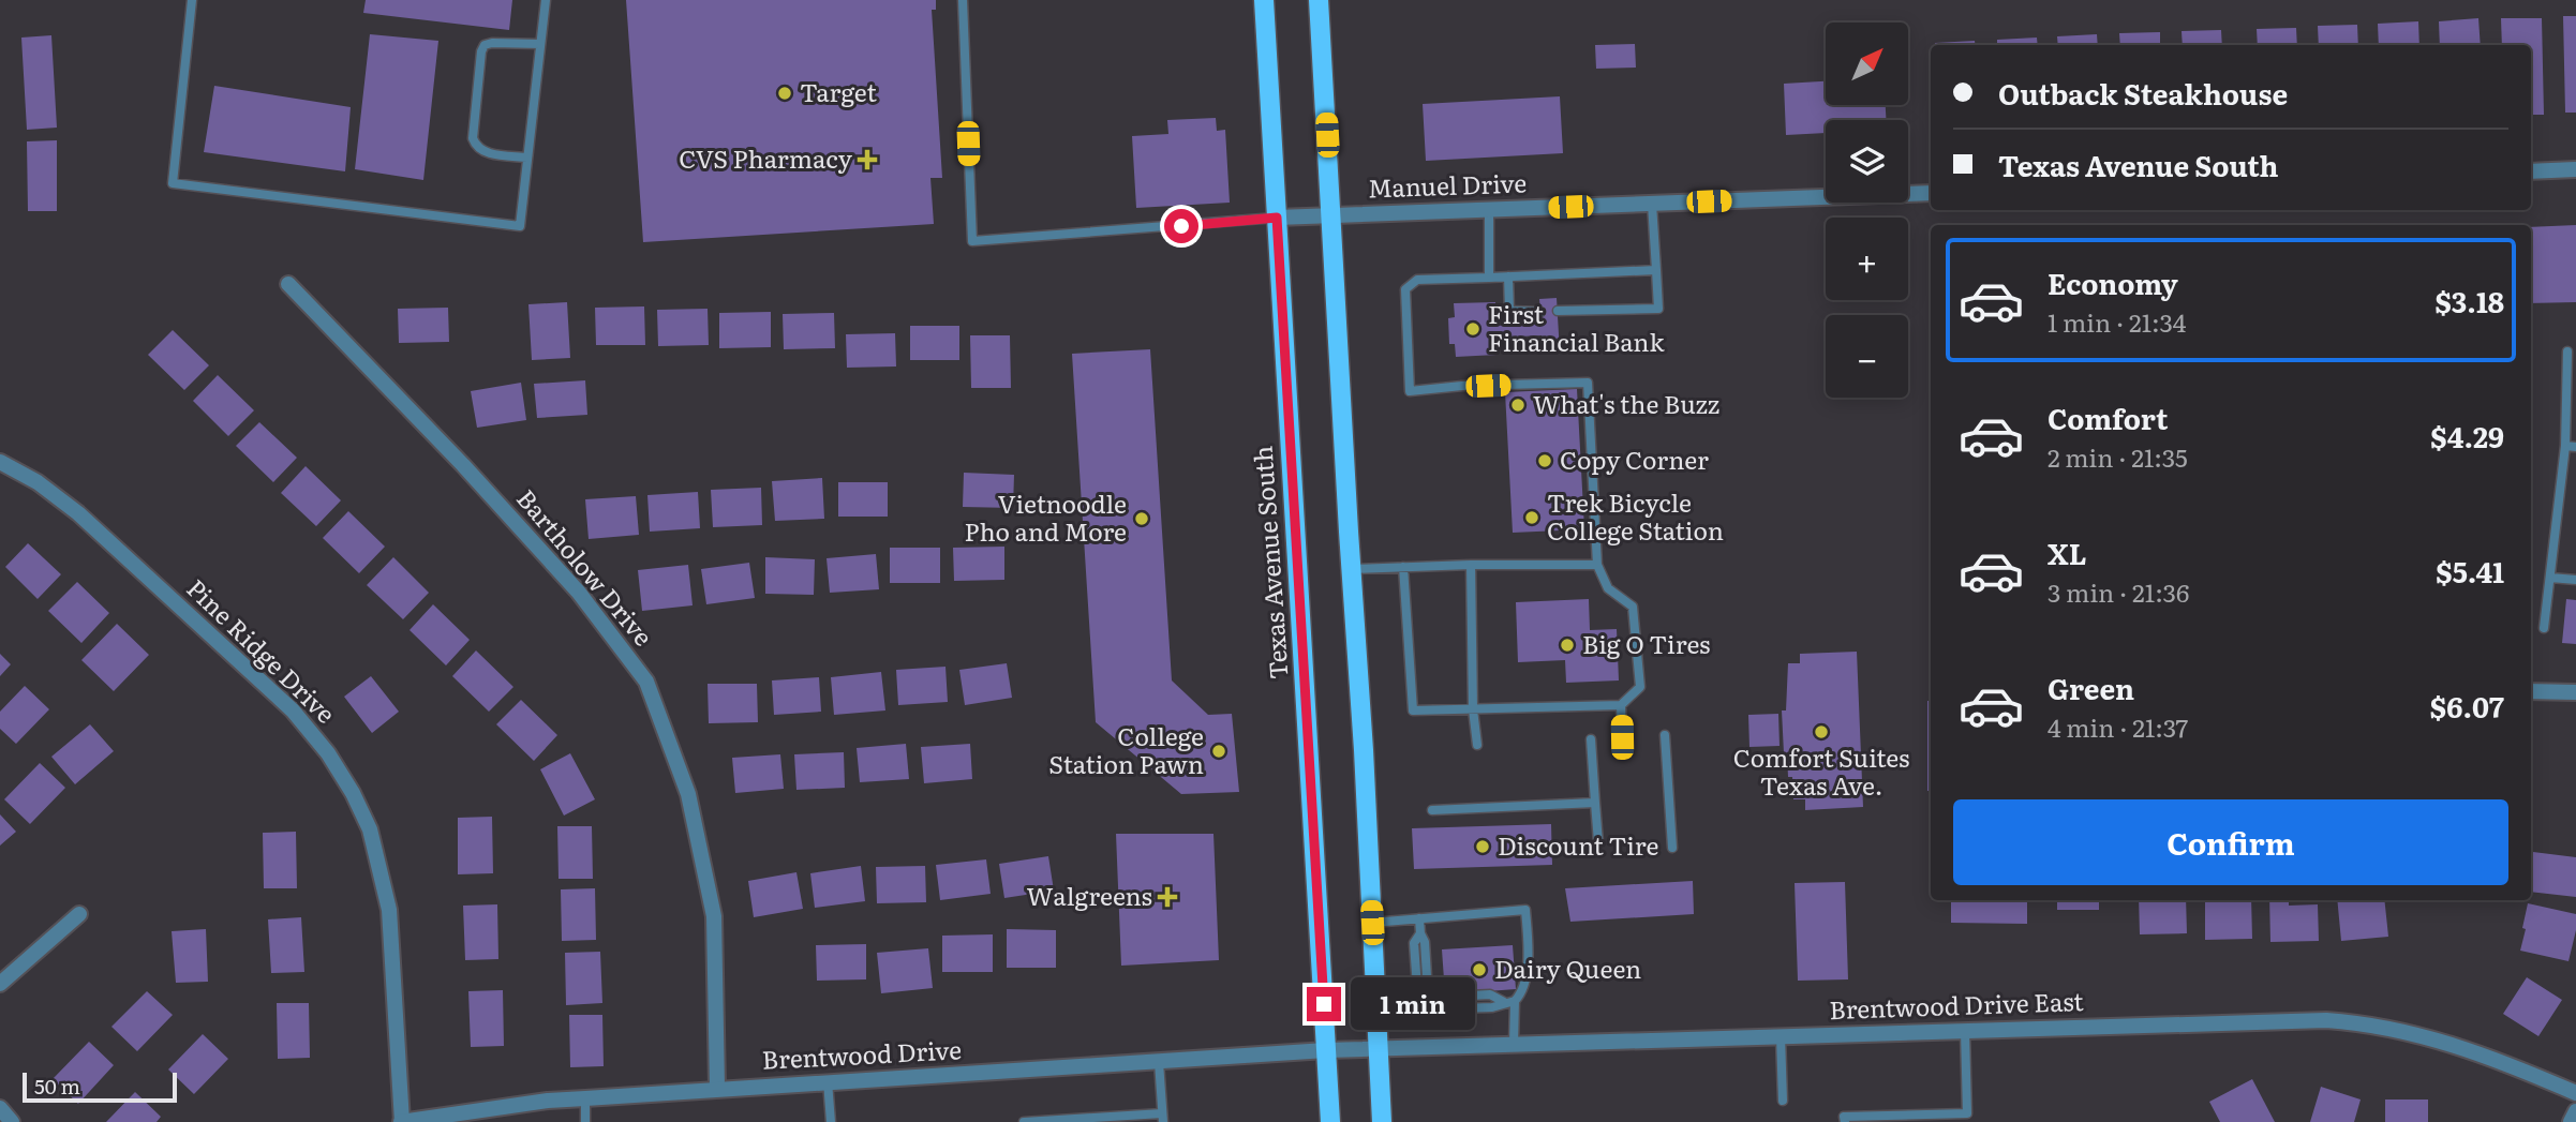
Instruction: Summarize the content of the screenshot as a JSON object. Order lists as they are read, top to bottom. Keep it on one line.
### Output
{"streets":{"main road":["Texas Avenue South"],"street":["Manuel Drive","Bartholow Drive","Pine Ridge Drive","Brentwood Drive East","Brentwood Drive"]},"crossings":[["Manuel Drive","Texas Avenue South"],["Texas Avenue South","Brentwood Drive East"],["Texas Avenue South","Brentwood Drive"],["Bartholow Drive","Brentwood Drive"],["Pine Ridge Drive","Brentwood Drive"],["Brentwood Drive East","Brentwood Drive"]],"places":{"other":["Target","First Financial Bank","What's the Buzz","Copy Corner","Trek Bicycle College Station","Vietnoodle Pho and More","Big O Tires","Comfort Suites Texas Ave.","College Station Pawn","Discount Tire","Dairy Queen"],"health":["CVS Pharmacy","Walgreens"]},"scale_bar":"50 m","north":"top right","page":{"map_buttons":["+","−"],"banner":["Outback Steakhouse","Texas Avenue South"],"list":[{"name":"Economy","note":"1 min · 21:34","value":"$3.18"},{"name":"Comfort","note":"2 min · 21:35","value":"$4.29"},{"name":"XL","note":"3 min · 21:36","value":"$5.41"},{"name":"Green","note":"4 min · 21:37","value":"$6.07"}],"buttons":"Confirm","bubble":"1 min","scale":"50 m"}}
